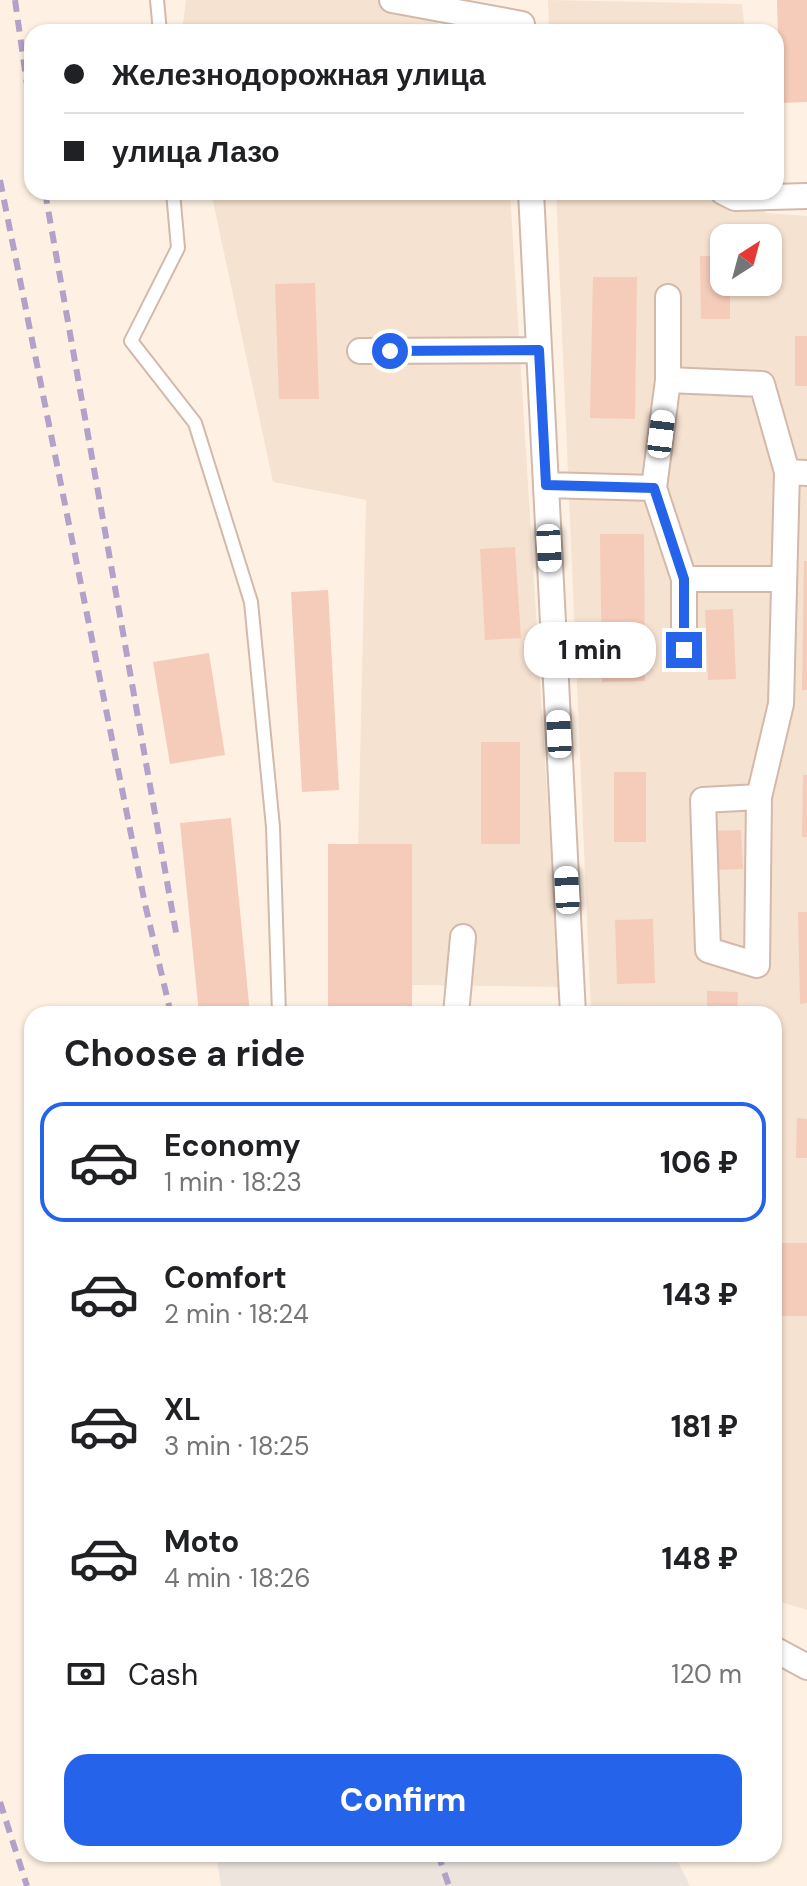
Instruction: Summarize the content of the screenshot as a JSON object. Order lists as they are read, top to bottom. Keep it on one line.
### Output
{"north":"top right","page":{"banner":["Железнодорожная улица","улица Лазо"],"bubble":"1 min","heading":"Choose a ride","list":[{"name":"Economy","note":"1 min · 18:23","value":"106 ₽"},{"name":"Comfort","note":"2 min · 18:24","value":"143 ₽"},{"name":"XL","note":"3 min · 18:25","value":"181 ₽"},{"name":"Moto","note":"4 min · 18:26","value":"148 ₽"}],"pay":["Cash","120 m"],"buttons":"Confirm"}}
